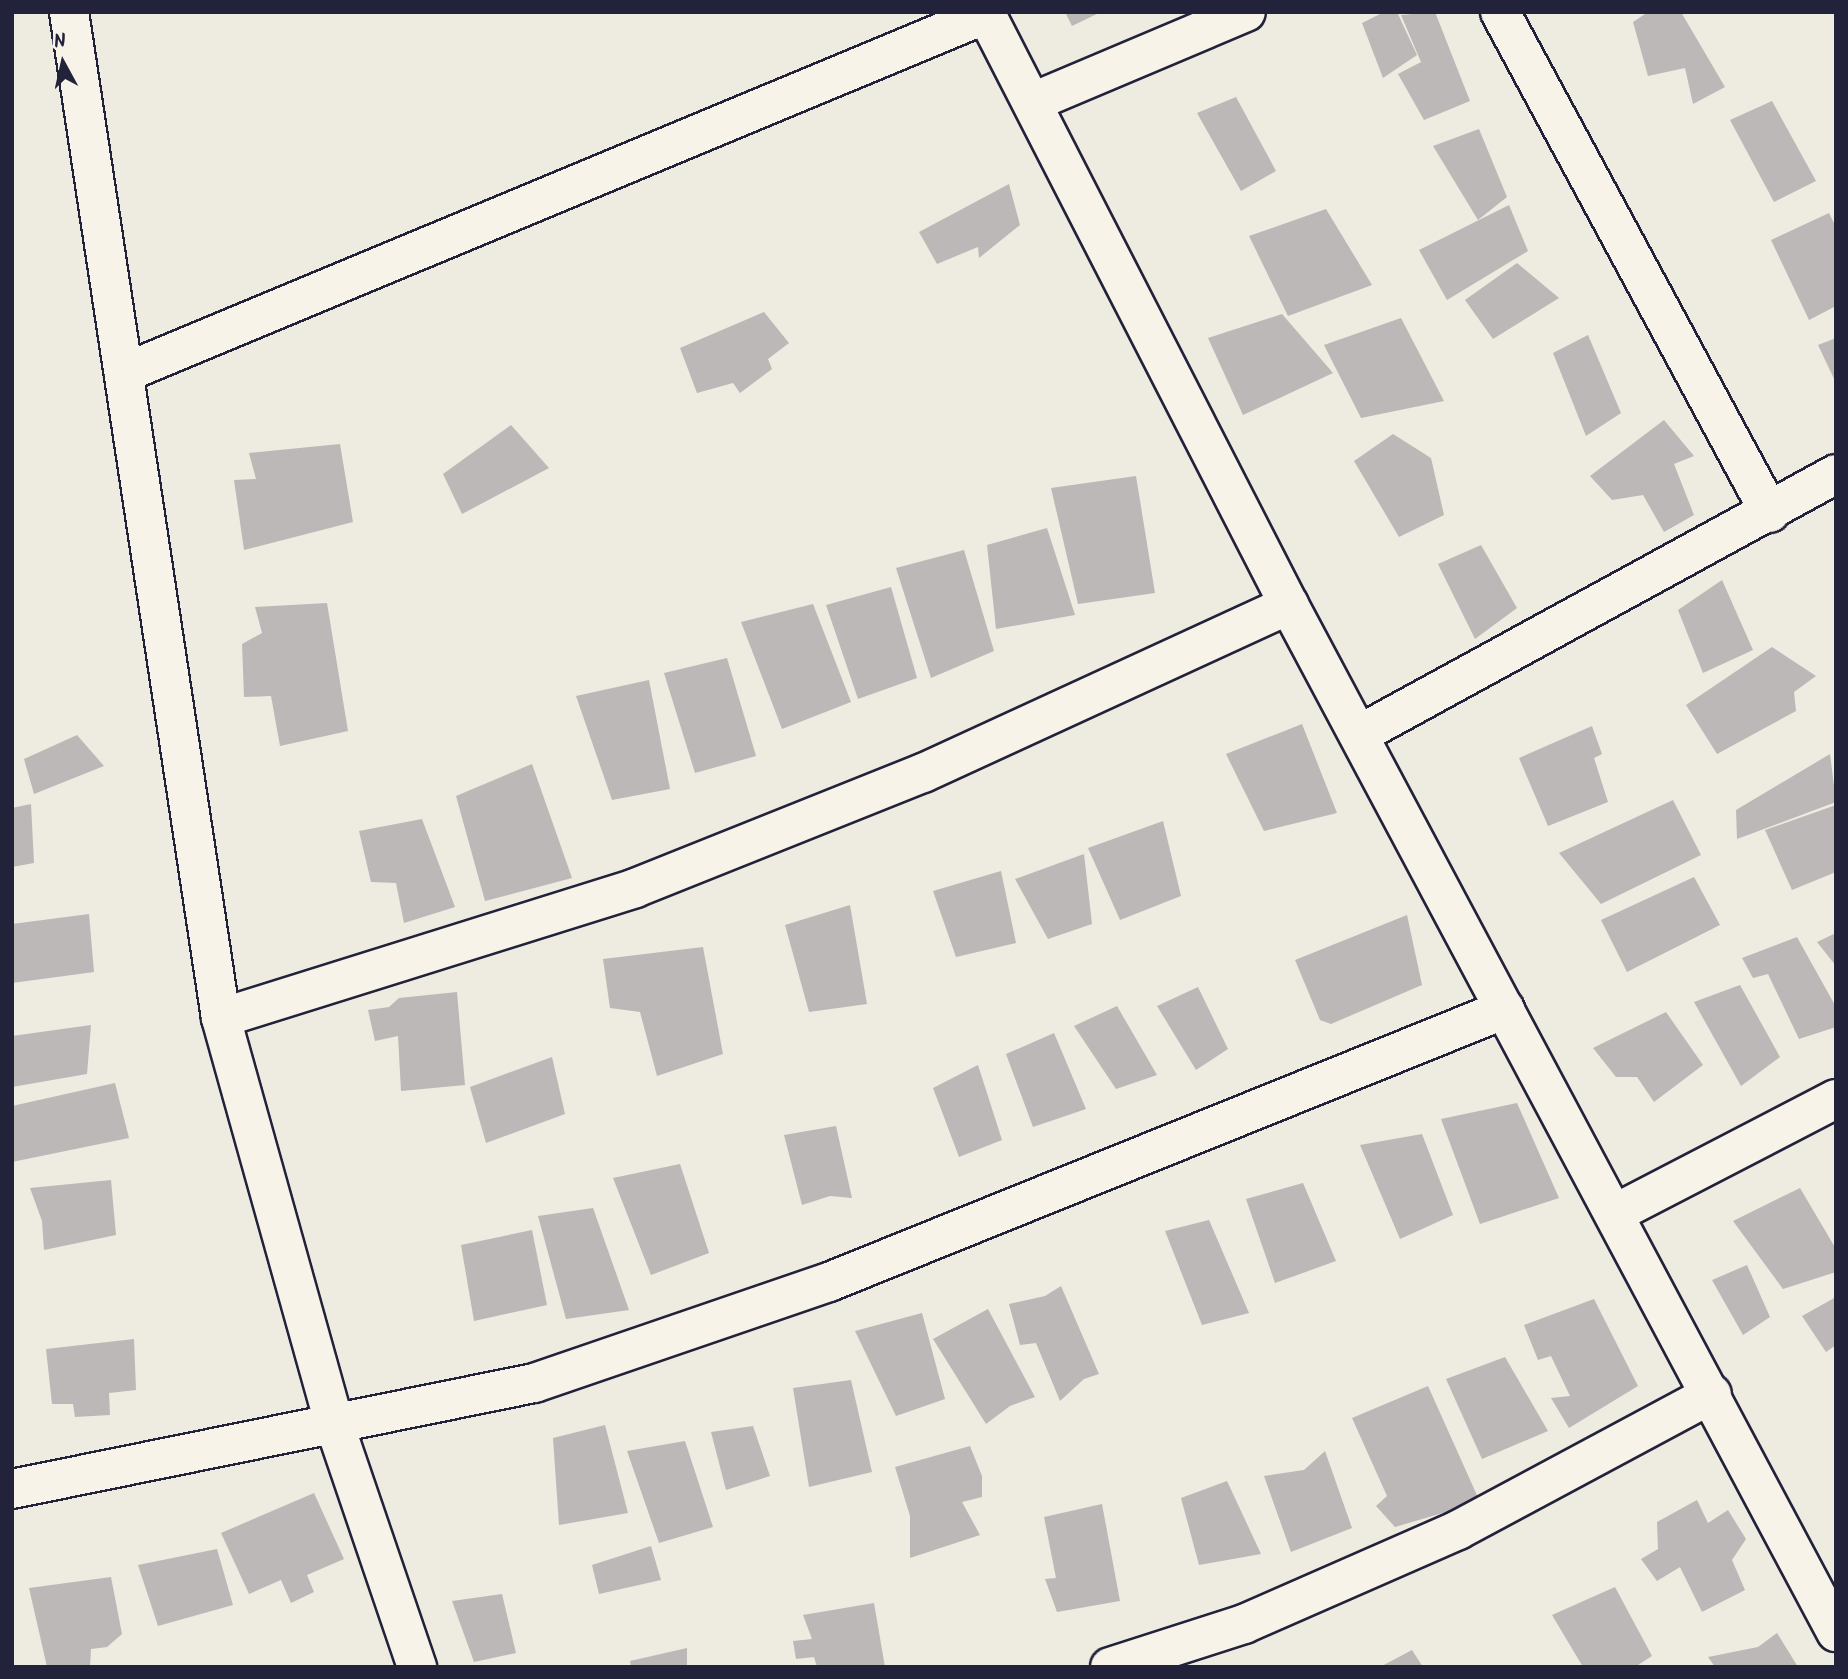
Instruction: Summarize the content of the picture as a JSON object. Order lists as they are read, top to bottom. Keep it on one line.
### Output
{"north":"top"}
